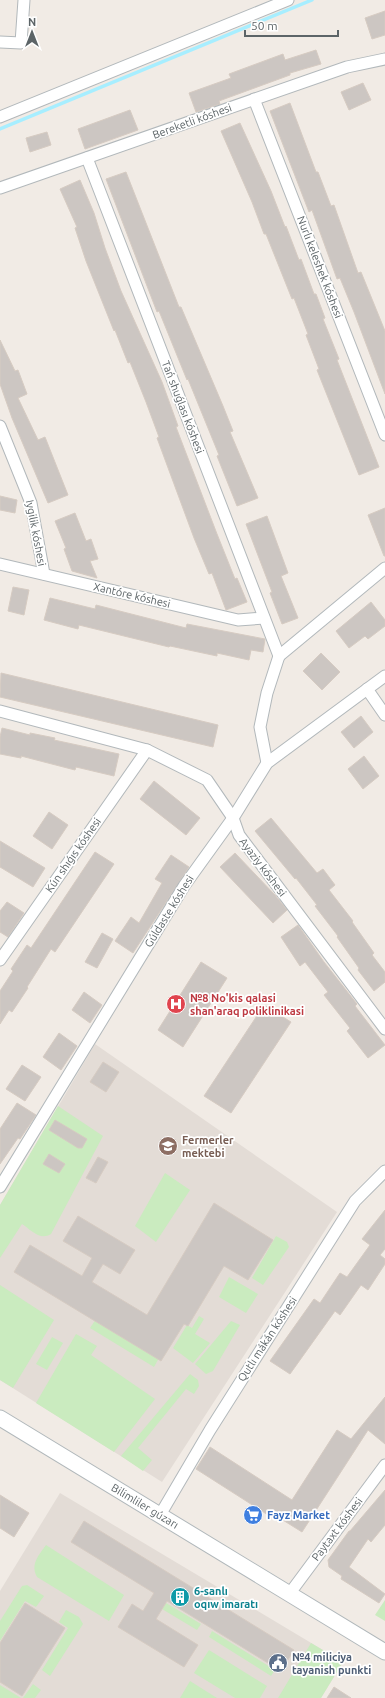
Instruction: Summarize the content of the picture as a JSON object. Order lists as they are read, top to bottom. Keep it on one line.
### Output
{"streets":{"main road":["Bilimliler gúzarı"],"street":["Bereketli kóshesi","Nurlı keleshek kóshesi","Tań shuǵlası kóshesi","Iygilik kóshesi","Xantóre kóshesi","Kún shıǵıs kóshesi","Ayaziy kóshesi","Gúldaste kóshesi","Qutlı mákán kóshesi","Paytaxt kóshesi"]},"crossings":[["Bereketli kóshesi","Nurlı keleshek kóshesi"],["Bereketli kóshesi","Tań shuǵlası kóshesi"],["Tań shuǵlası kóshesi","Xantóre kóshesi"],["Iygilik kóshesi","Xantóre kóshesi"],["Kún shıǵıs kóshesi","Ayaziy kóshesi"],["Ayaziy kóshesi","Gúldaste kóshesi"],["Qutlı mákán kóshesi","Bilimliler gúzarı"],["Bilimliler gúzarı","Paytaxt kóshesi"]],"places":{"hospital":["№8 No'kis qalasi shan'araq poliklinikasi"],"school or university":["Fermerler mektebi"],"supermarket":["Fayz Market"],"building":["6-sanlı oqıw imaratı"],"public building":["№4 miliciya tayanish punkti"]},"scale_bar":"50 m","north":"top"}
